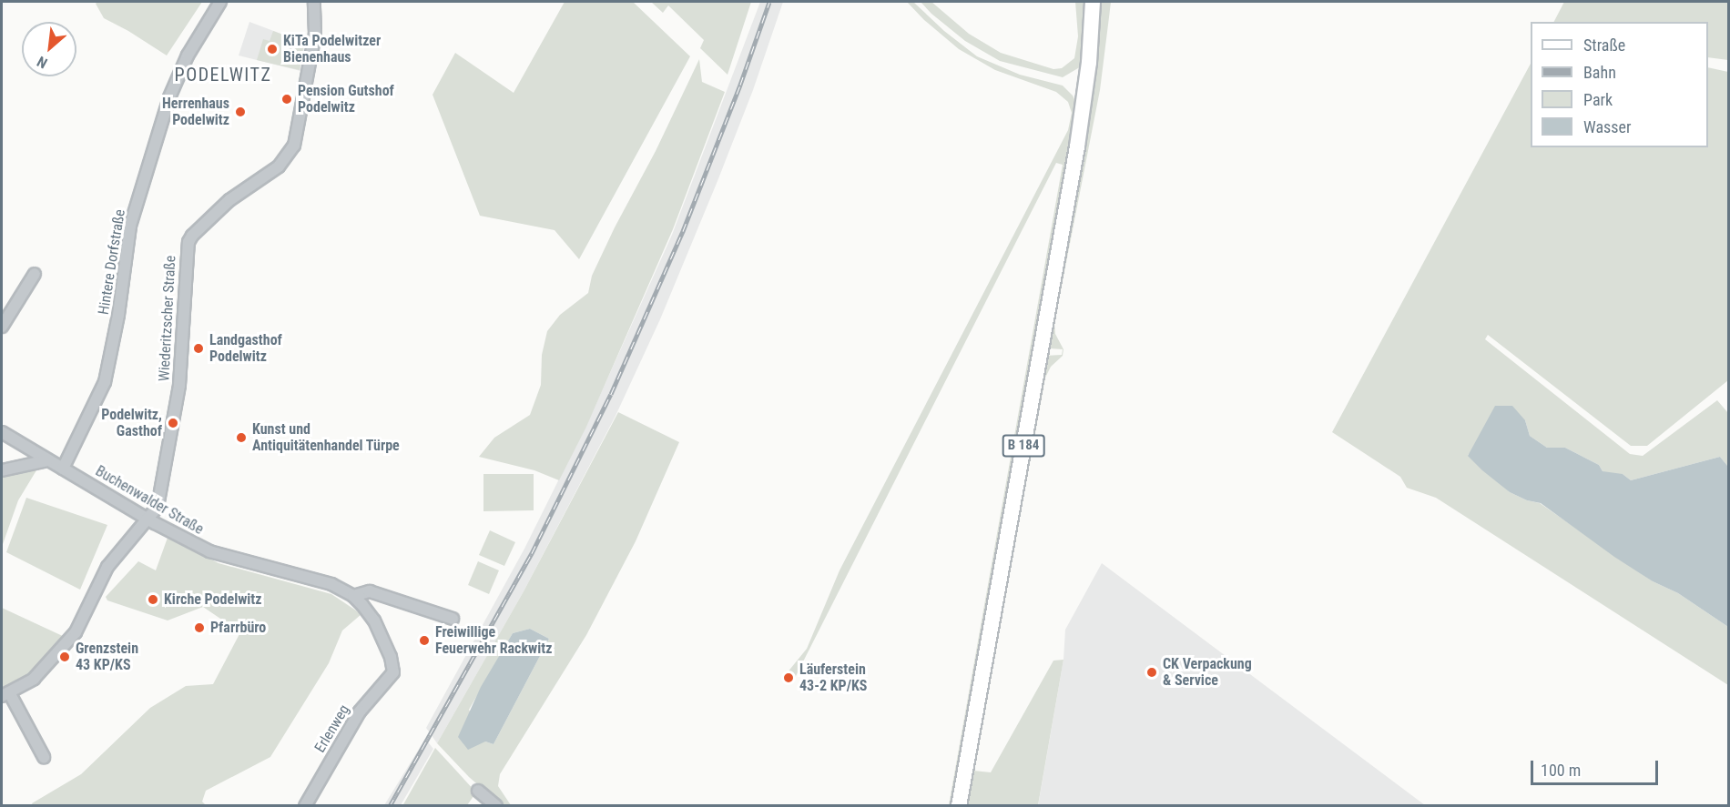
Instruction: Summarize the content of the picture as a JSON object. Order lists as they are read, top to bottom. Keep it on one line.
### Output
{"streets":{"main road":["B 184"],"street":["Hintere Dorfstraße","Wiederitzscher Straße","Buchenwalder Straße","Erlenweg"]},"crossings":[["Hintere Dorfstraße","Buchenwalder Straße"],["Wiederitzscher Straße","Buchenwalder Straße"],["Buchenwalder Straße","Erlenweg"]],"districts":["PODELWITZ"],"places":["KiTa Podelwitzer Bienenhaus","Pension Gutshof Podelwitz","Herrenhaus Podelwitz","Landgasthof Podelwitz","Podelwitz, Gasthof","Kunst und Antiquitätenhandel Türpe","Kirche Podelwitz","Pfarrbüro","Freiwillige Feuerwehr Rackwitz","Grenzstein 43 KP/KS","CK Verpackung & Service","Läuferstein 43-2 KP/KS"],"legend":["Straße","Bahn","Park","Wasser"],"scale_bar":"100 m","north":"bottom left"}
